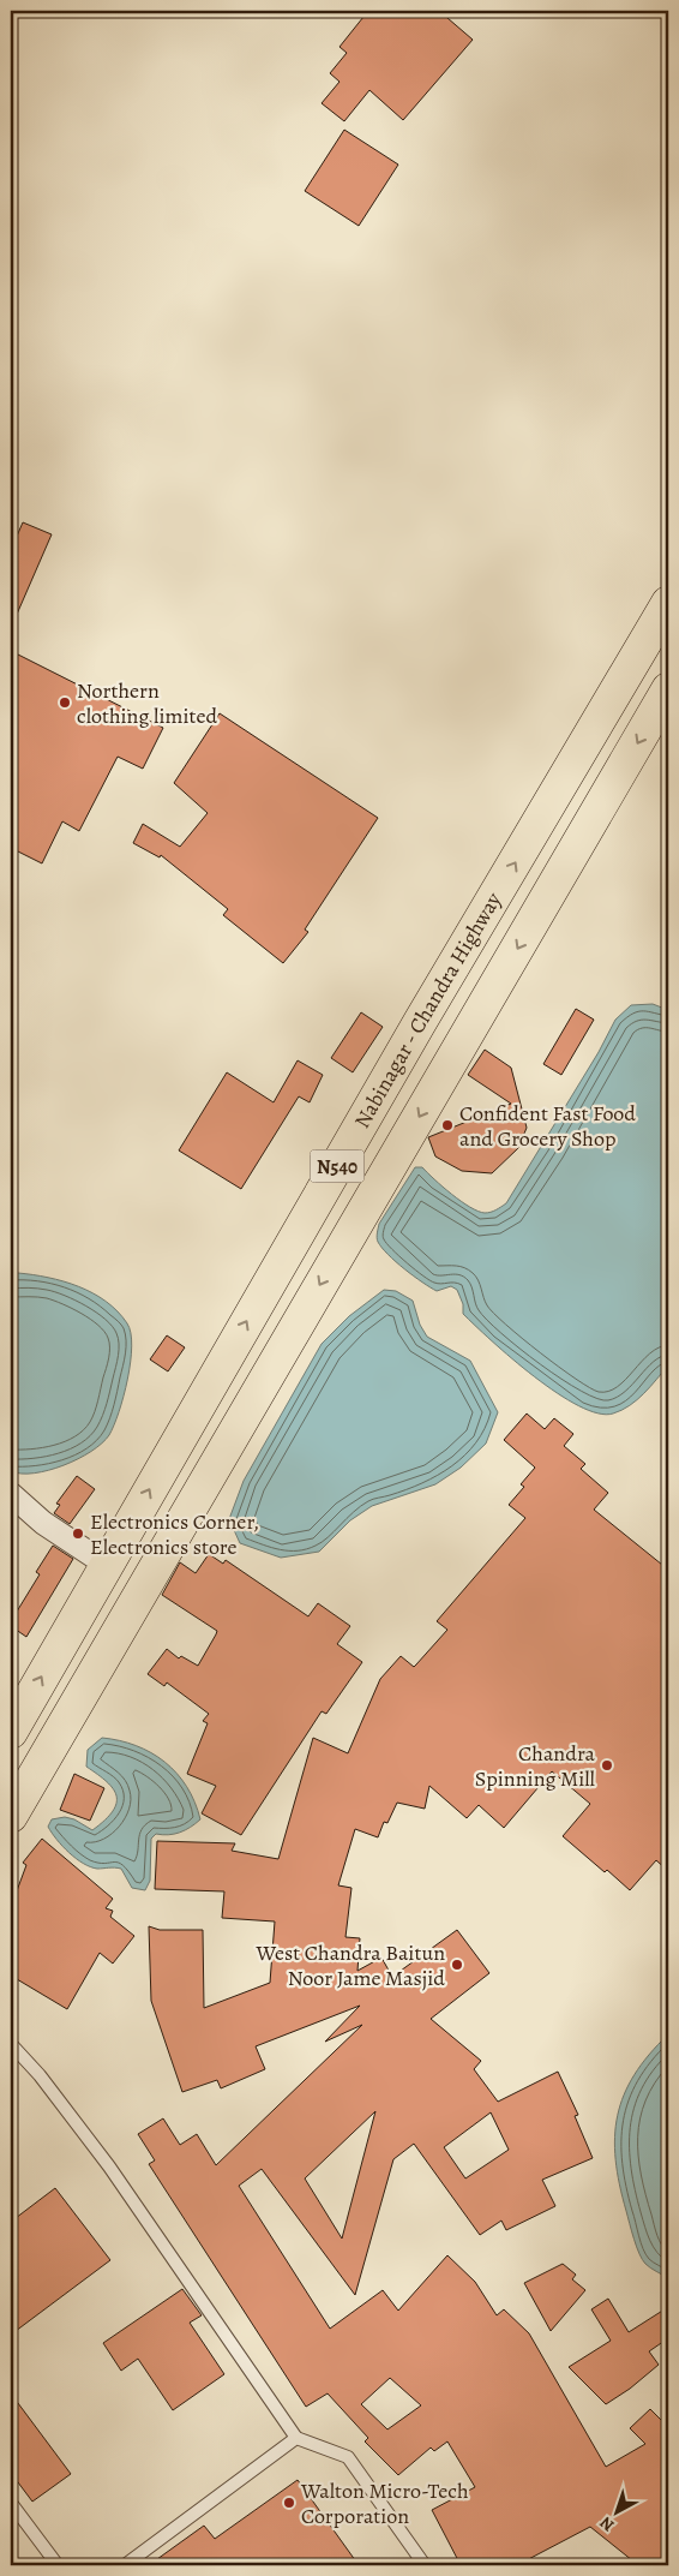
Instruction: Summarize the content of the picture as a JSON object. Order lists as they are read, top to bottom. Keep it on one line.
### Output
{"streets":{"highway":["Nabinagar - Chandra Highway","N540"]},"places":["Northern clothing limited","Confident Fast Food and Grocery Shop","Electronics Corner, Electronics store","Chandra Spinning Mill","West Chandra Baitun Noor Jame Masjid","Walton Micro-Tech Corporation"],"north":"bottom left"}
